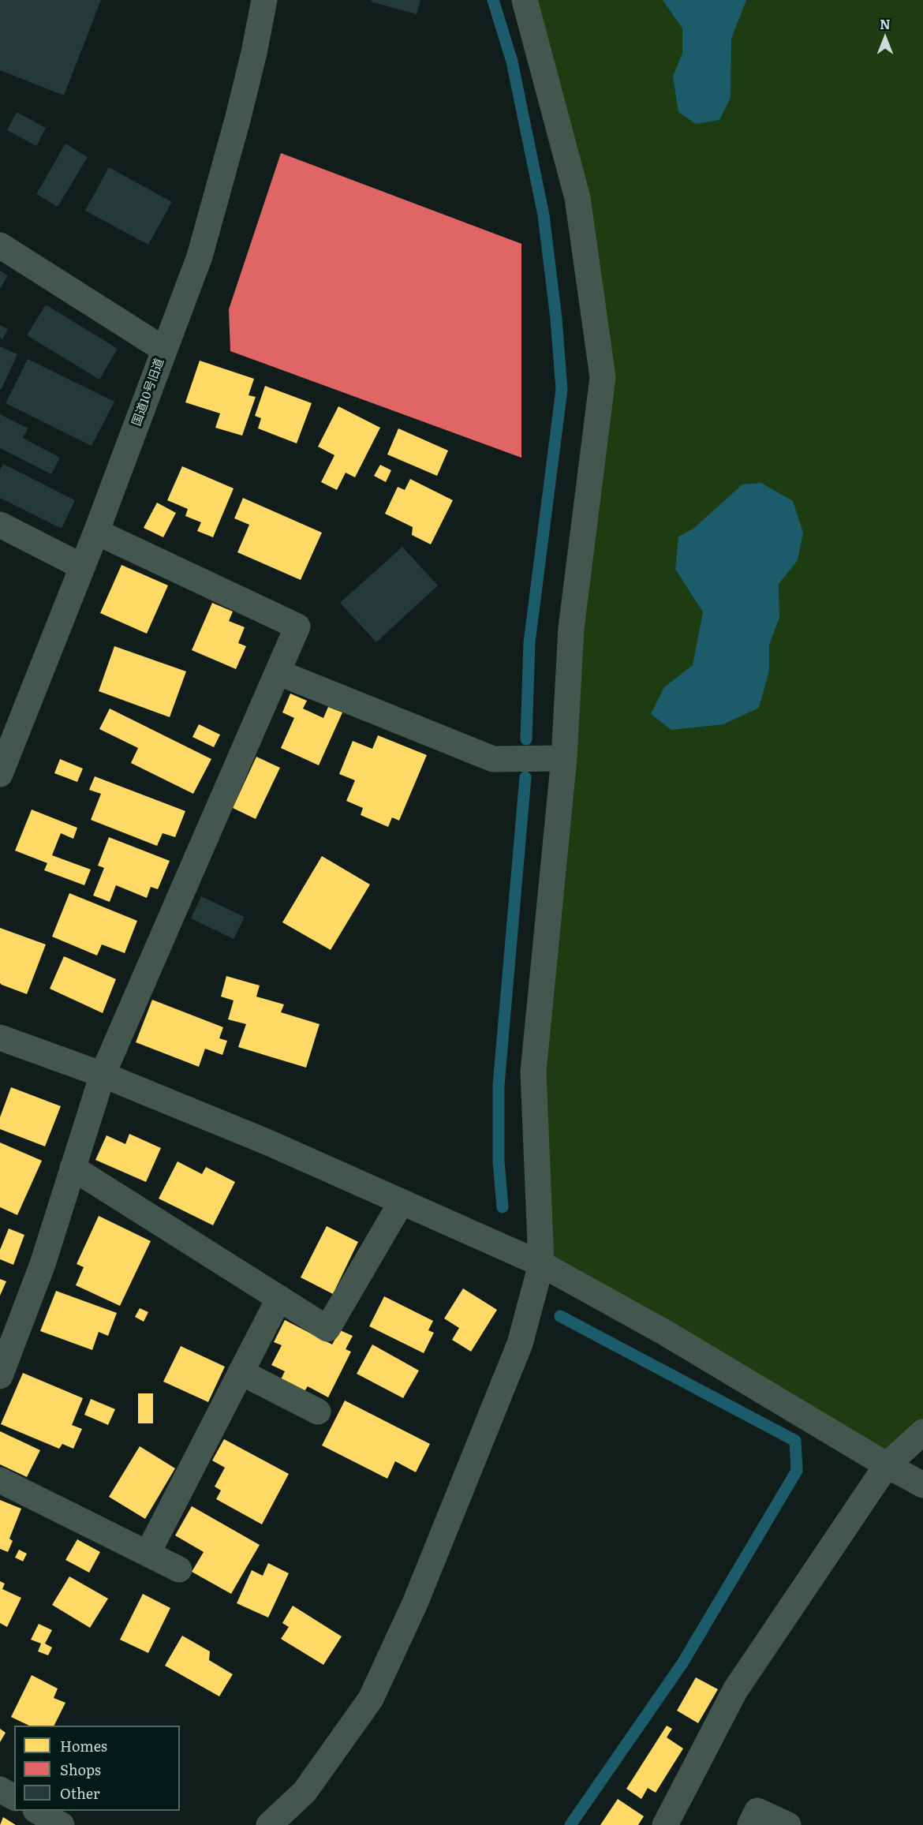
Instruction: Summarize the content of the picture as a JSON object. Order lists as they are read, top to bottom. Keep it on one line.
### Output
{"streets":{"street":["国道10号旧道"]},"legend":["Homes","Shops","Other"],"north":"top"}
